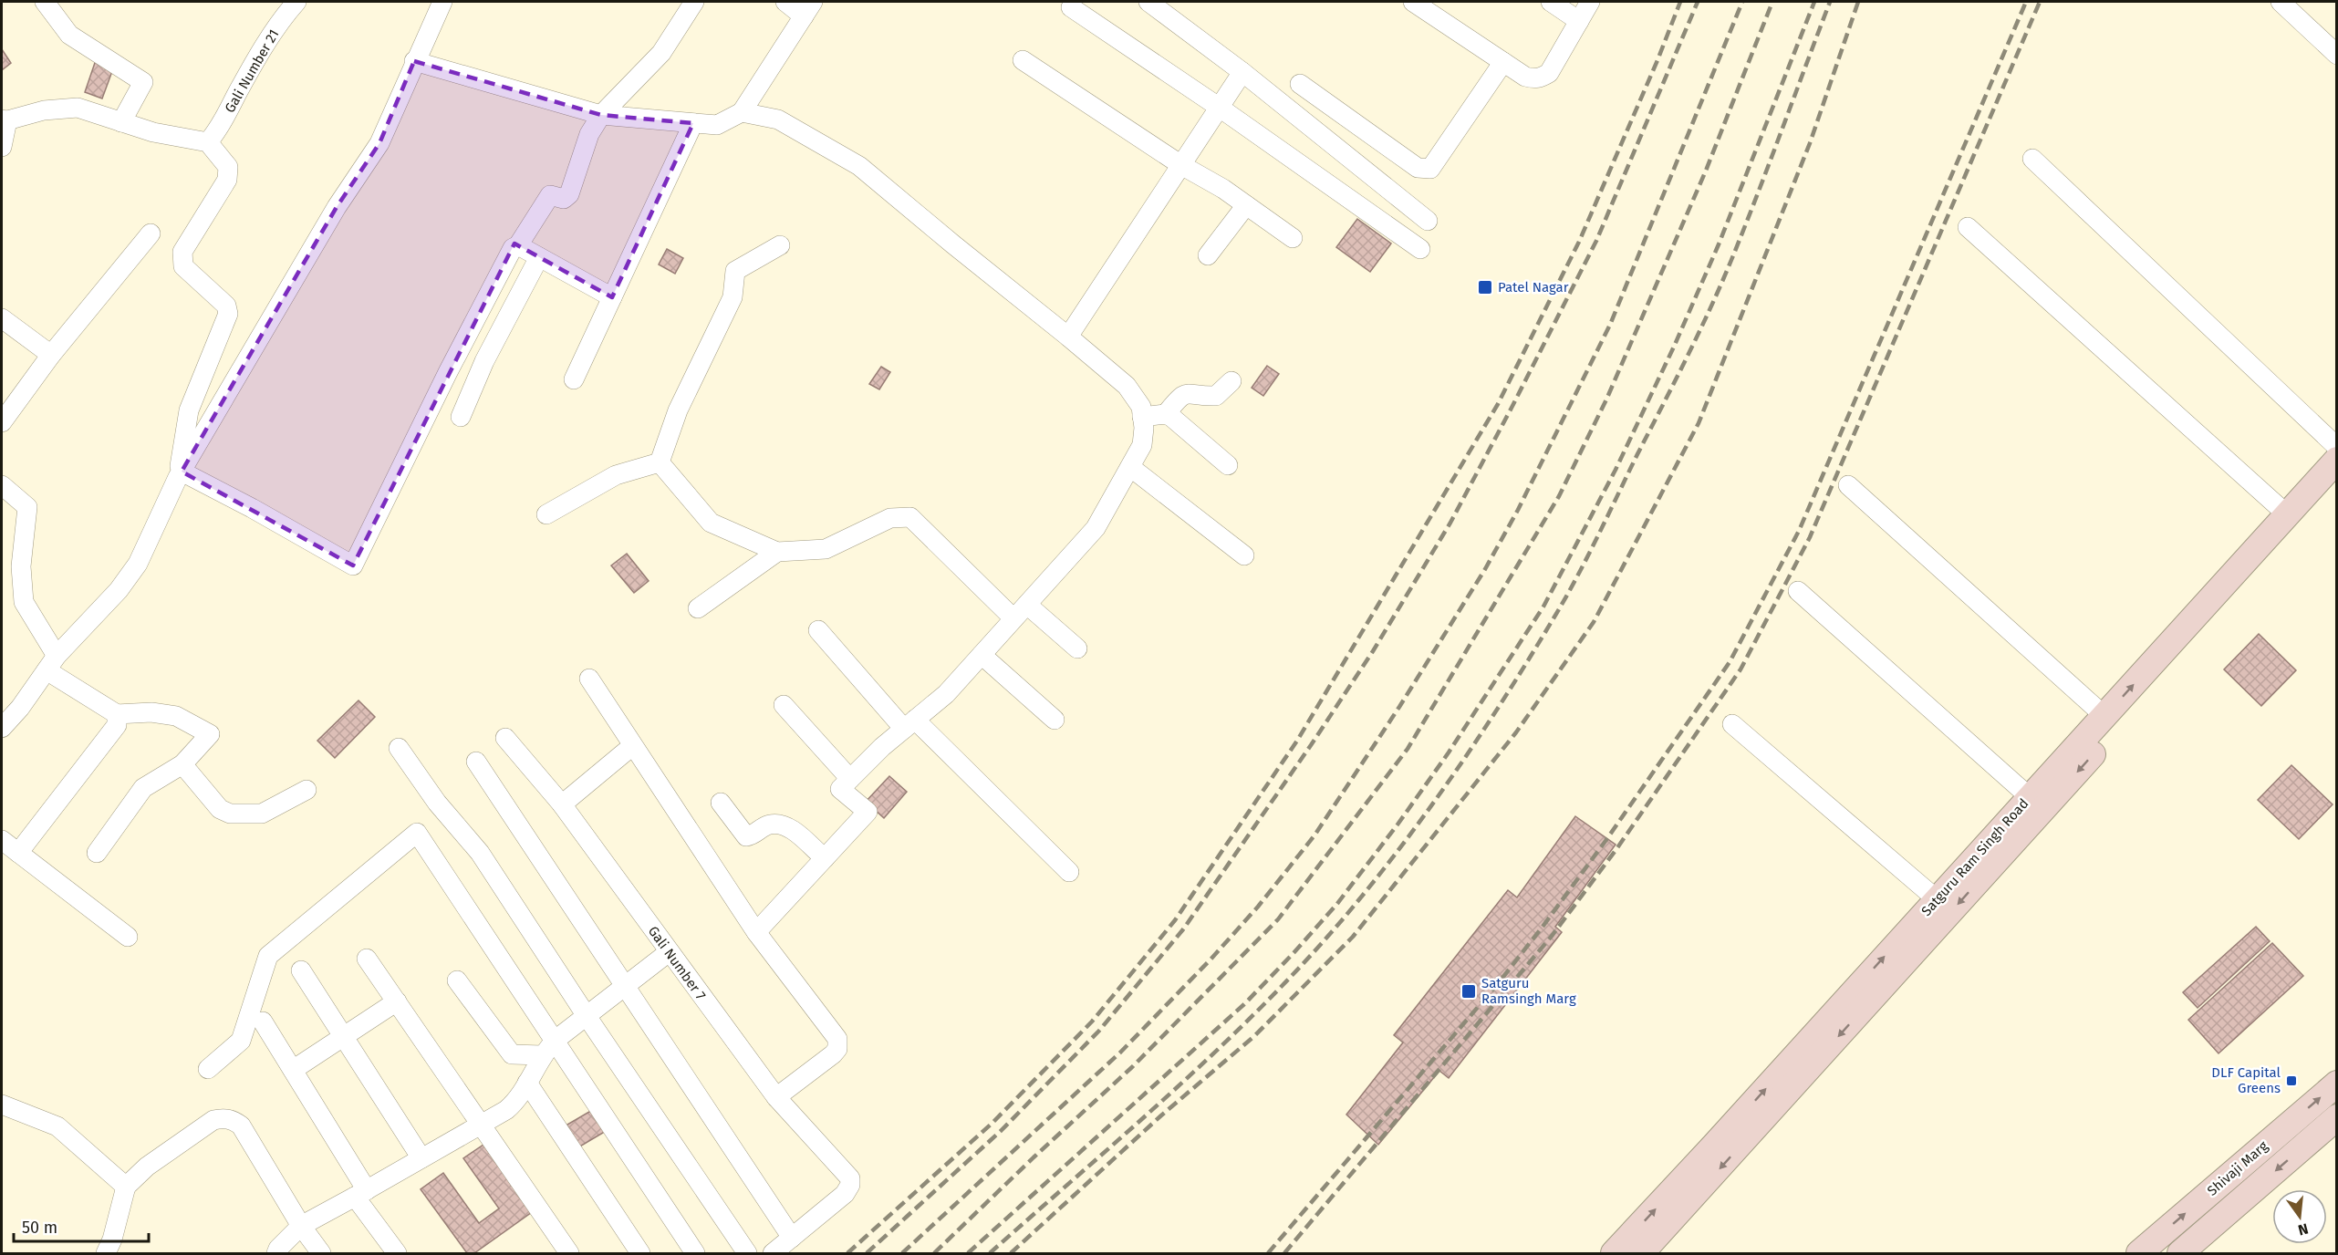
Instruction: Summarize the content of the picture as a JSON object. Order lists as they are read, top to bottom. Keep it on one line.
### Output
{"streets":{"street":["Gali Number 21","Satguru Ram Singh Road","Gali Number 7","Shivaji Marg"]},"places":{"transit":["Patel Nagar","Satguru Ramsingh Marg","DLF Capital Greens"]},"scale_bar":"50 m","north":"bottom"}
